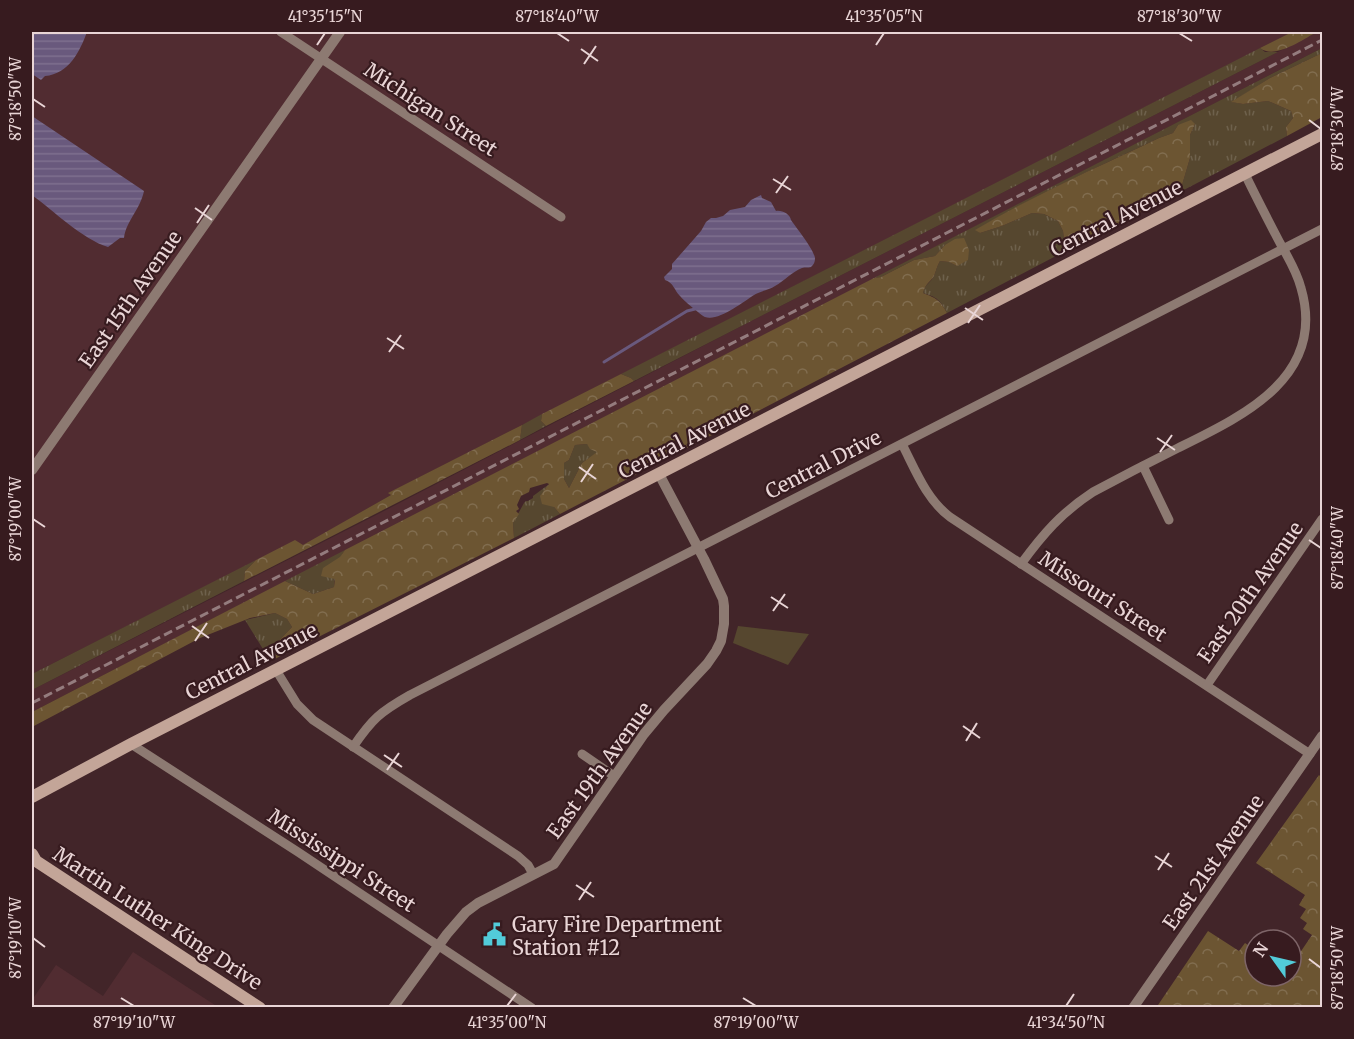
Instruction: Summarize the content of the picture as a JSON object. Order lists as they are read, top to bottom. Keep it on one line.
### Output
{"streets":{"main road":["Central Avenue","Martin Luther King Drive"],"street":["Michigan Street","East 15th Avenue","Central Drive","East 20th Avenue","Missouri Street","East 19th Avenue","Mississippi Street","East 21st Avenue"]},"crossings":[["Michigan Street","East 15th Avenue"],["Central Avenue","East 19th Avenue"],["Central Avenue","Mississippi Street"],["Central Drive","Missouri Street"],["Central Drive","East 19th Avenue"],["East 20th Avenue","Missouri Street"],["Missouri Street","East 21st Avenue"],["East 19th Avenue","Mississippi Street"]],"places":{"public building":["Gary Fire Department Station #12"]},"north":"top left","coordinates":["41°35'15\"N","87°18'40\"W","41°35'05\"N","87°18'30\"W","87°18'50\"W","87°19'00\"W","87°19'10\"W","41°35'00\"N","41°34'50\"N"]}
